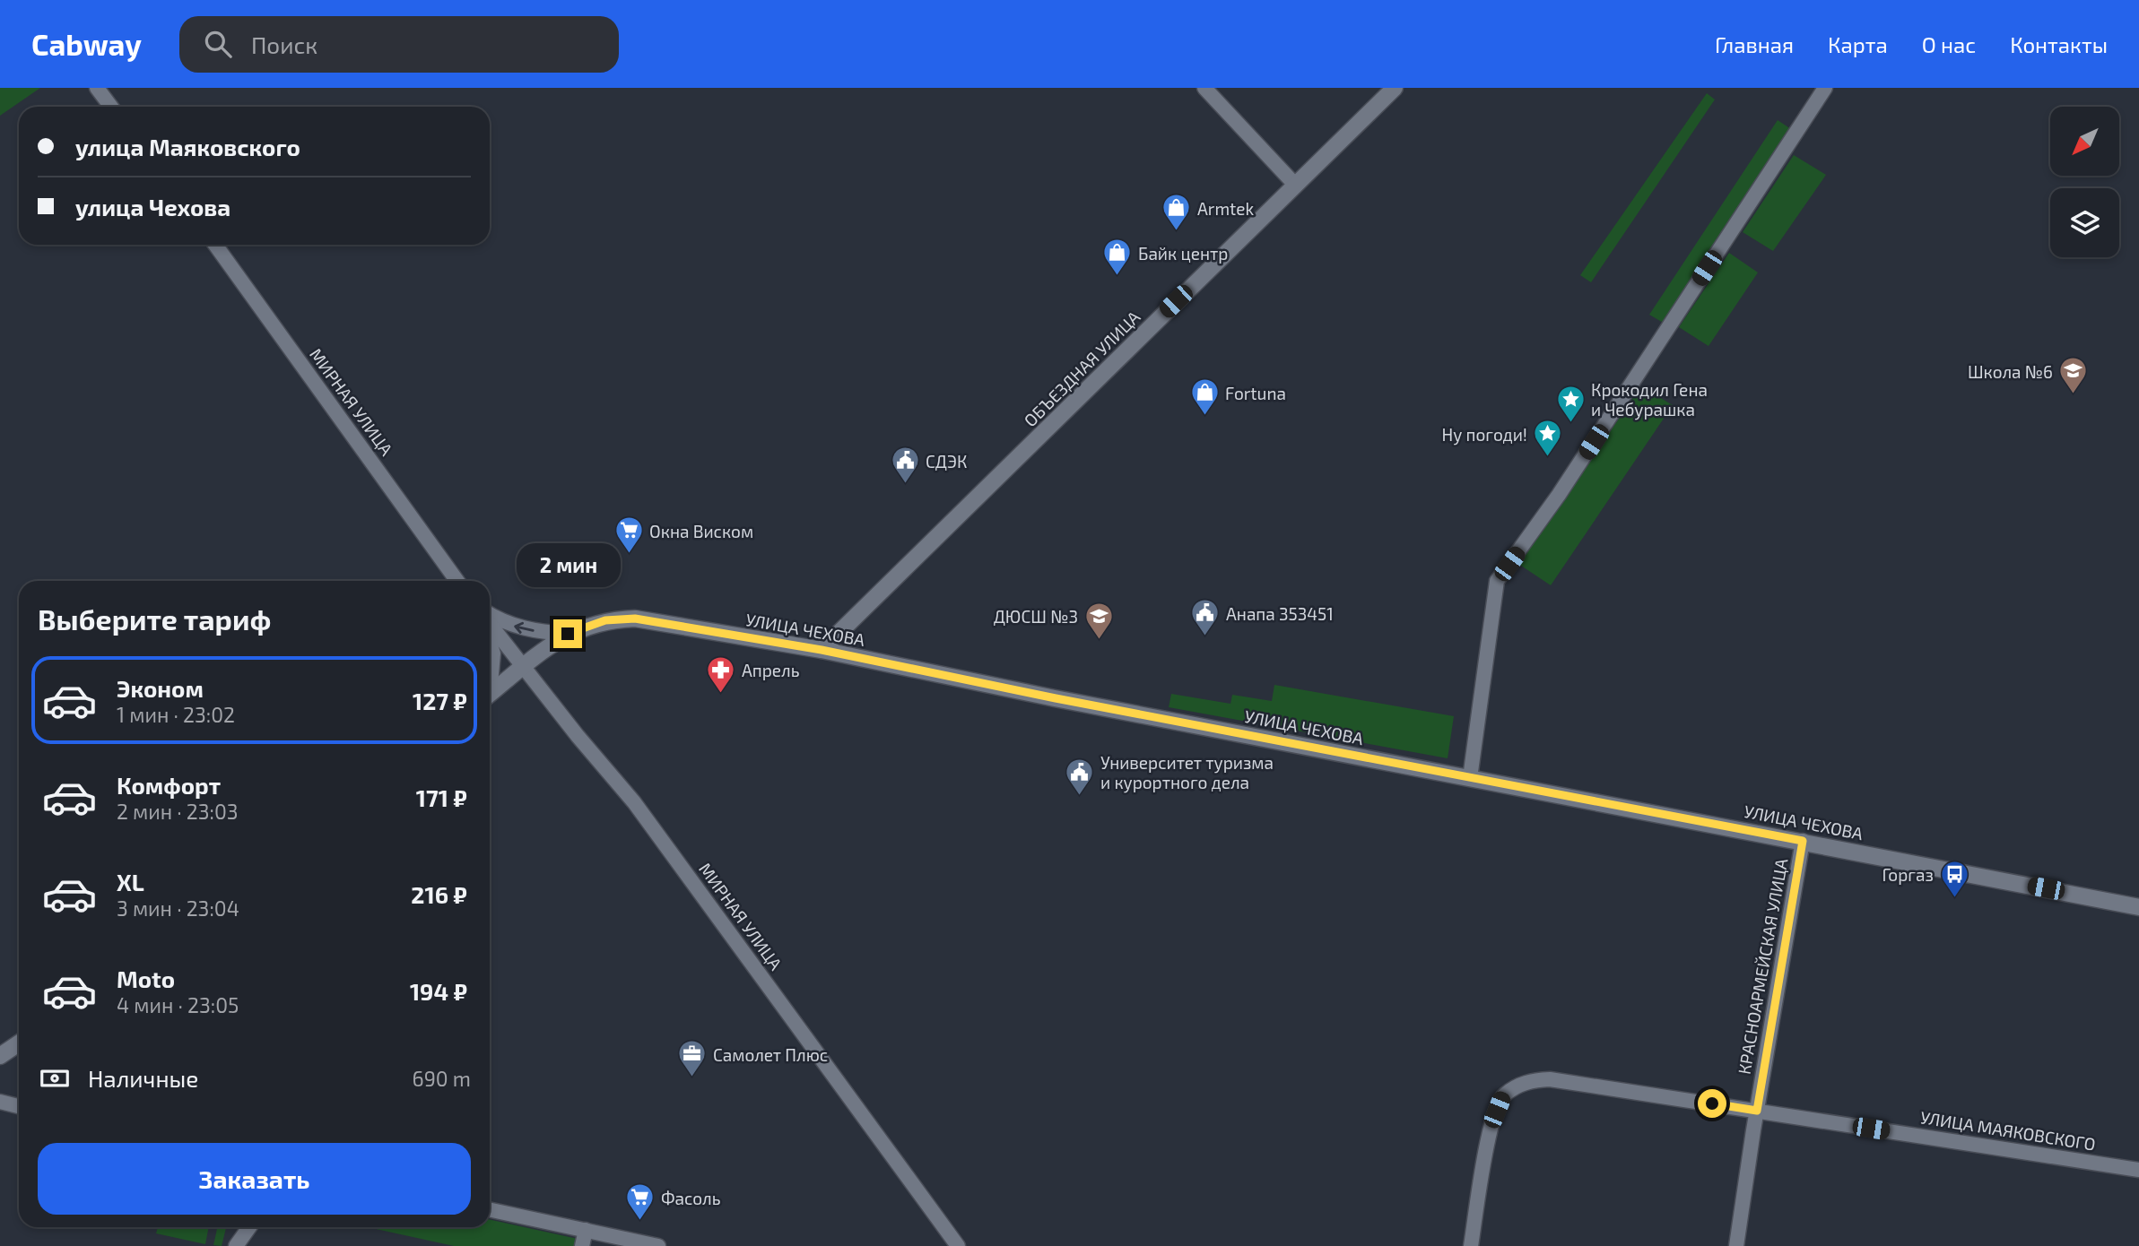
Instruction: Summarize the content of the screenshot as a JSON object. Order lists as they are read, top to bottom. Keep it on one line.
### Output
{"streets":{"street":["ОБЪЕЗДНАЯ УЛИЦА","МИРНАЯ УЛИЦА","УЛИЦА ЧЕХОВА","КРАСНОАРМЕЙСКАЯ УЛИЦА","УЛИЦА МАЯКОВСКОГО"]},"crossings":[["ОБЪЕЗДНАЯ УЛИЦА","УЛИЦА ЧЕХОВА"],["МИРНАЯ УЛИЦА","УЛИЦА ЧЕХОВА"],["УЛИЦА ЧЕХОВА","КРАСНОАРМЕЙСКАЯ УЛИЦА"],["КРАСНОАРМЕЙСКАЯ УЛИЦА","УЛИЦА МАЯКОВСКОГО"]],"places":{"shop":["Armtek","Байк центр","Fortuna"],"school or university":["Школа №6","ДЮСШ №3"],"place":["Крокодил Гена и Чебурашка","Ну погоди!"],"public building":["СДЭК","Анапа 353451","Университет туризма и курортного дела"],"supermarket":["Окна Виском","Фасоль"],"pharmacy":["Апрель"],"bus stop":["Горгаз"],"office":["Самолет Плюс"]},"north":"bottom left","page":{"header":"Cabway","search":"Поиск","nav":["Главная","Карта","О нас","Контакты"],"banner":["улица Маяковского","улица Чехова"],"bubble":"2 мин","heading":"Выберите тариф","list":[{"name":"Эконом","note":"1 мин · 23:02","value":"127 ₽"},{"name":"Комфорт","note":"2 мин · 23:03","value":"171 ₽"},{"name":"XL","note":"3 мин · 23:04","value":"216 ₽"},{"name":"Moto","note":"4 мин · 23:05","value":"194 ₽"}],"pay":["Наличные","690 m"],"buttons":"Заказать"}}
